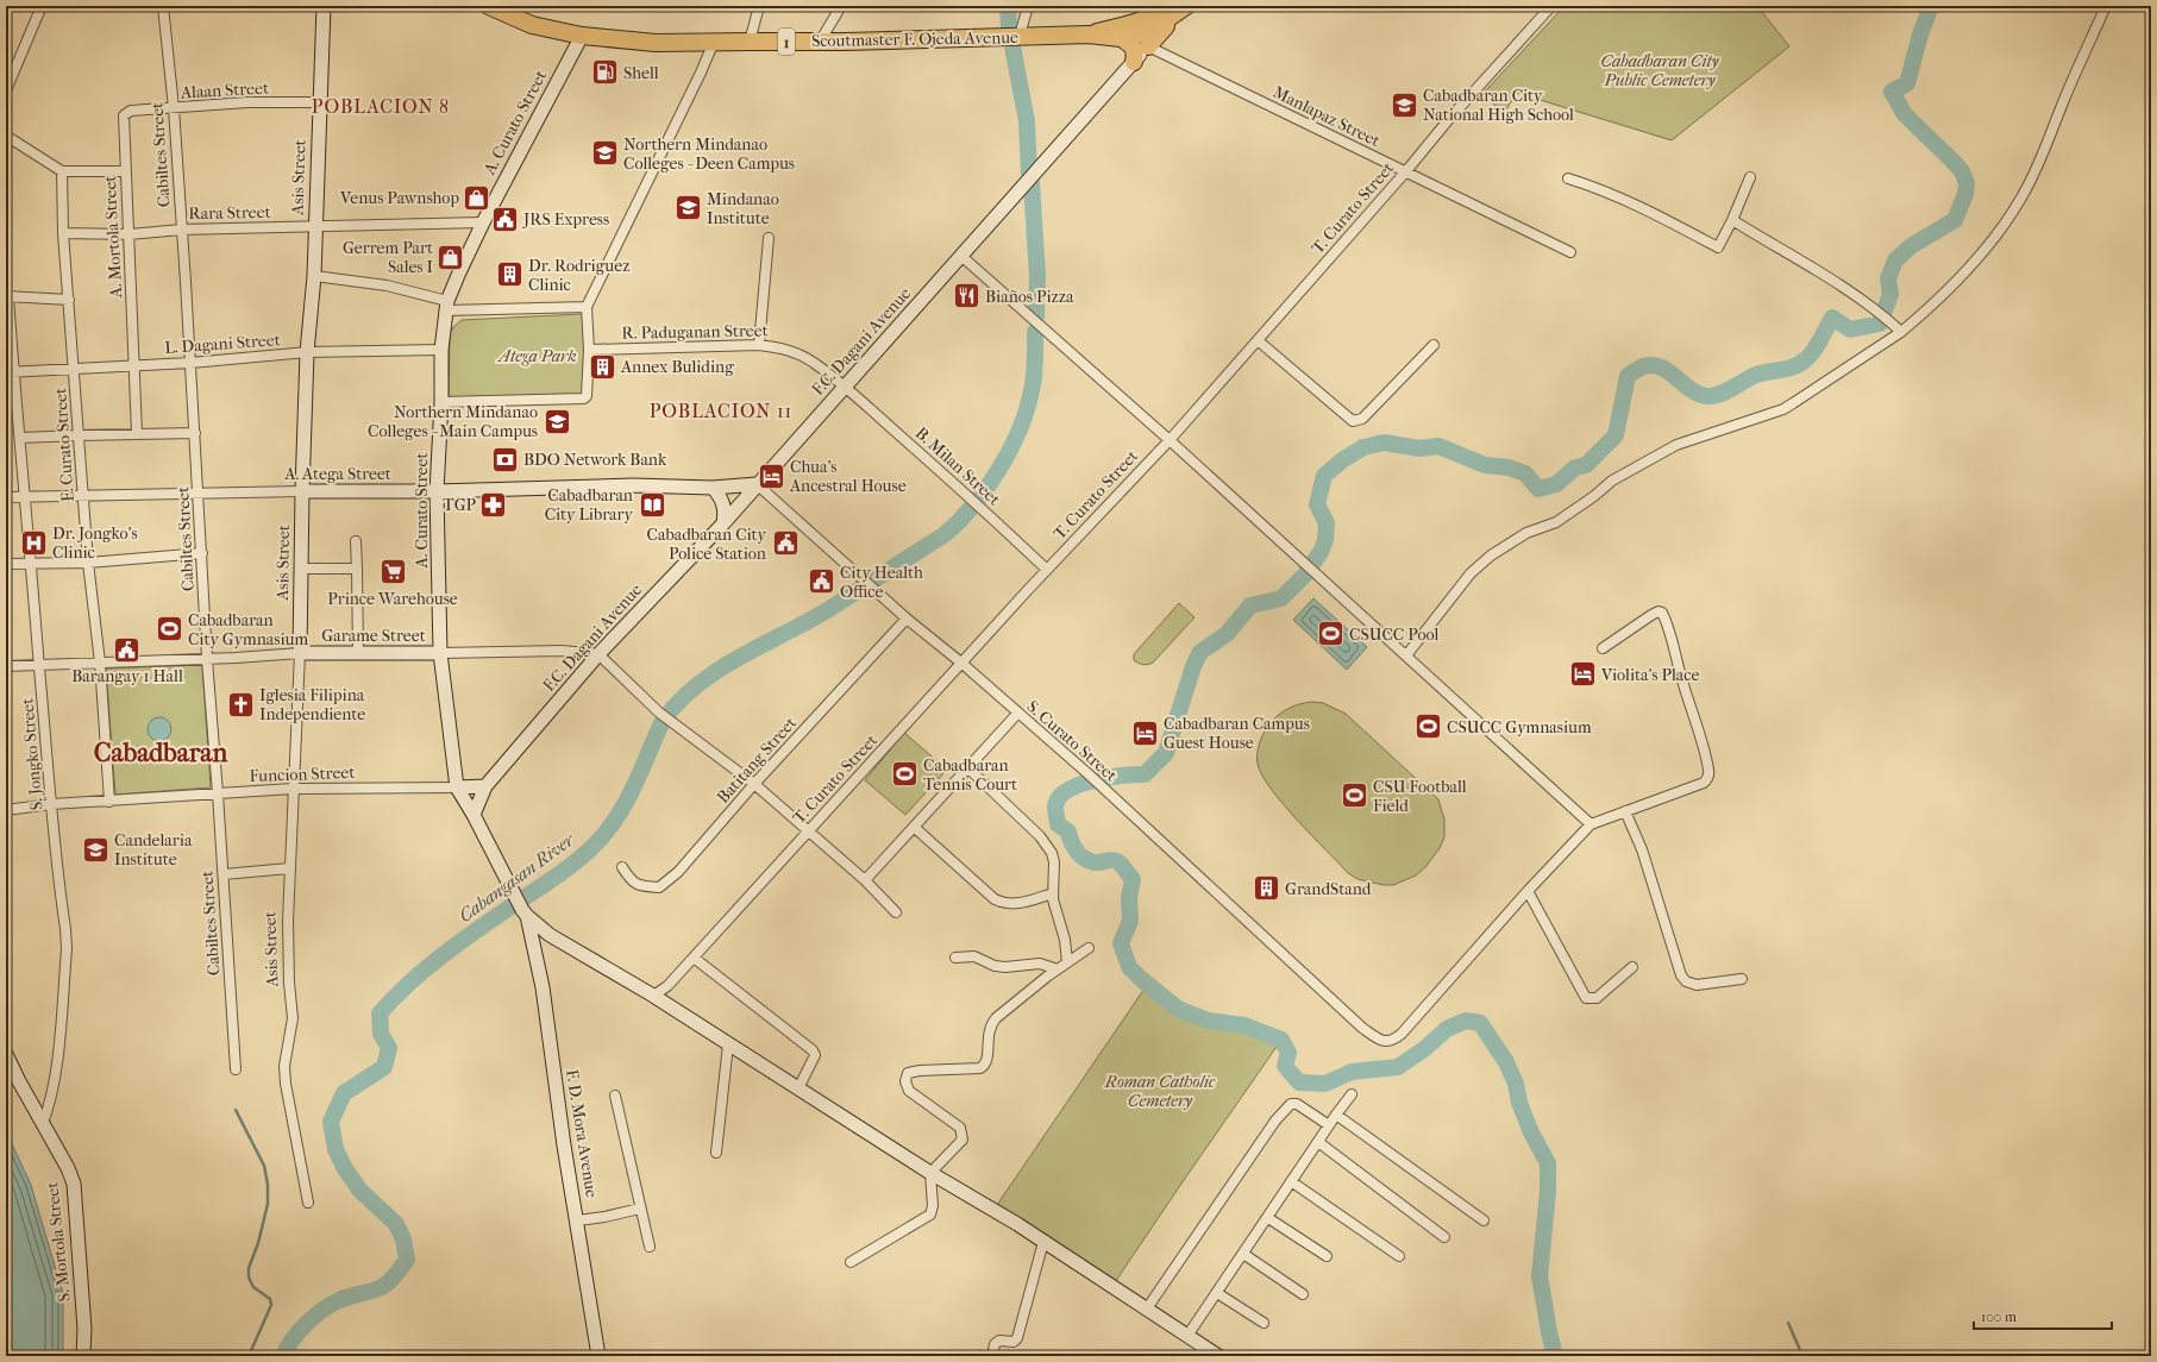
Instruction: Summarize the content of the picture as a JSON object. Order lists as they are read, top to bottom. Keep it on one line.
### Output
{"streets":{"highway":["Scoutmaster F. Ojeda Avenue","1"],"main road":["A. Curato Street","Asis Street","F.C. Dagani Avenue","A. Atega Street","Garame Street","F. D. Mora Avenue","S. Mortola Street"],"street":["Alaan Street","Manlapaz Street","Cabiltes Street","T. Curato Street","Rara Street","A. Mortola Street","R. Paduganan Street","L. Dagani Street","E. Curato Street","B. Milan Street","S. Curato Street","S. Jongko Street","Batitang Street","Funcion Street"]},"crossings":[["Scoutmaster F. Ojeda Avenue","A. Curato Street"],["Alaan Street","Cabiltes Street"],["Alaan Street","Asis Street"],["Alaan Street","A. Mortola Street"],["Manlapaz Street","T. Curato Street"],["Manlapaz Street","F.C. Dagani Avenue"],["A. Curato Street","Rara Street"],["A. Curato Street","L. Dagani Street"],["A. Curato Street","A. Atega Street"],["A. Curato Street","Garame Street"],["A. Curato Street","Funcion Street"],["Cabiltes Street","Rara Street"],["Cabiltes Street","L. Dagani Street"],["Cabiltes Street","A. Atega Street"],["Cabiltes Street","Garame Street"],["Cabiltes Street","Funcion Street"],["Asis Street","Rara Street"],["Asis Street","L. Dagani Street"],["Asis Street","A. Atega Street"],["Asis Street","Garame Street"],["Asis Street","Funcion Street"],["T. Curato Street","B. Milan Street"],["T. Curato Street","S. Curato Street"],["Rara Street","A. Mortola Street"],["Rara Street","E. Curato Street"],["A. Mortola Street","L. Dagani Street"],["R. Paduganan Street","F.C. Dagani Avenue"],["R. Paduganan Street","B. Milan Street"],["F.C. Dagani Avenue","B. Milan Street"],["F.C. Dagani Avenue","A. Atega Street"],["F.C. Dagani Avenue","Garame Street"],["F.C. Dagani Avenue","S. Curato Street"],["L. Dagani Street","E. Curato Street"],["L. Dagani Street","S. Jongko Street"],["E. Curato Street","A. Atega Street"],["E. Curato Street","Garame Street"],["E. Curato Street","Funcion Street"],["A. Atega Street","S. Curato Street"],["A. Atega Street","S. Jongko Street"],["Garame Street","S. Jongko Street"],["S. Curato Street","Batitang Street"],["S. Jongko Street","Funcion Street"],["S. Jongko Street","S. Mortola Street"]],"districts":["POBLACION 8","POBLACION 11","Cabadbaran"],"water":["Cabangasan River"],"parks":["Cabadbaran City Public Cemetery","Atega Park","Roman Catholic Cemetery"],"places":{"fuel station":["Shell"],"school or university":["Cabadbaran City National High School","Northern Mindanao Colleges - Deen Campus","Mindanao Institute","Northern Mindanao Colleges - Main Campus","Candelaria Institute"],"shop":["Venus Pawnshop","Gerrem Part Sales I"],"public building":["JRS Express","Cabadbaran City Police Station","City Health Office","Barangay 1 Hall"],"building":["Dr. Rodriguez Clinic","Annex Buliding","GrandStand"],"restaurant":["Biaños Pizza"],"bank":["BDO Network Bank"],"hotel":["Chua's Ancestral House","Violita's Place","Cabadbaran Campus Guest House"],"pharmacy":["TGP"],"library":["Cabadbaran City Library"],"hospital":["Dr. Jongko's Clinic"],"supermarket":["Prince Warehouse"],"sports":["Cabadbaran City Gymnasium","CSUCC Pool","CSUCC Gymnasium","Cabadbaran Tennis Court","CSU Football Field"],"church":["Iglesia Filipina Independiente"]},"scale_bar":"100 m"}
